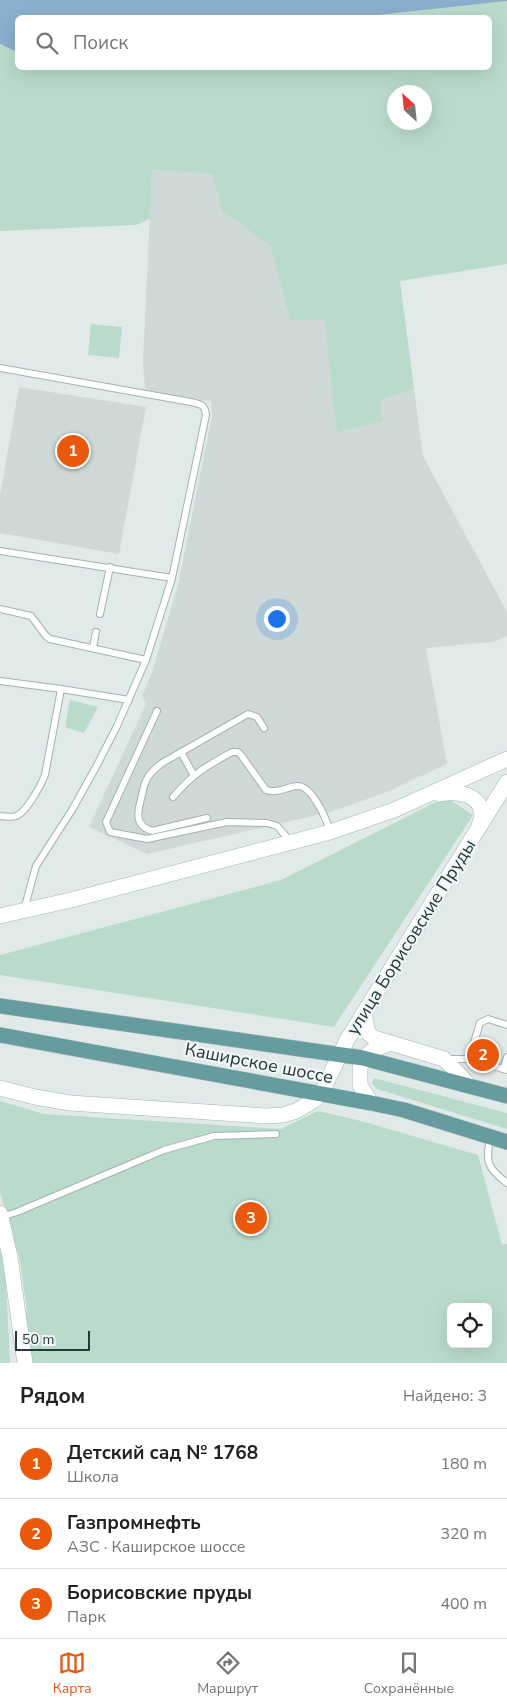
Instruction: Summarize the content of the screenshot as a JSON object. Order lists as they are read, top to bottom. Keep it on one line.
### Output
{"streets":{"main road":["улица Борисовские Пруды","Каширское шоссе"]},"crossings":[["улица Борисовские Пруды","Каширское шоссе"]],"scale_bar":"50 m","north":"top left","page":{"search":"Поиск","pins":["1","2","3"],"scale":"50 m","heading":["Рядом","Найдено: 3"],"list":[{"mark":"1","name":"Детский сад № 1768","note":"Школа","value":"180 m"},{"mark":"2","name":"Газпромнефть","note":"АЗС · Каширское шоссе","value":"320 m"},{"mark":"3","name":"Борисовские пруды","note":"Парк","value":"400 m"}],"nav":["Карта","Маршрут","Сохранённые"]}}
